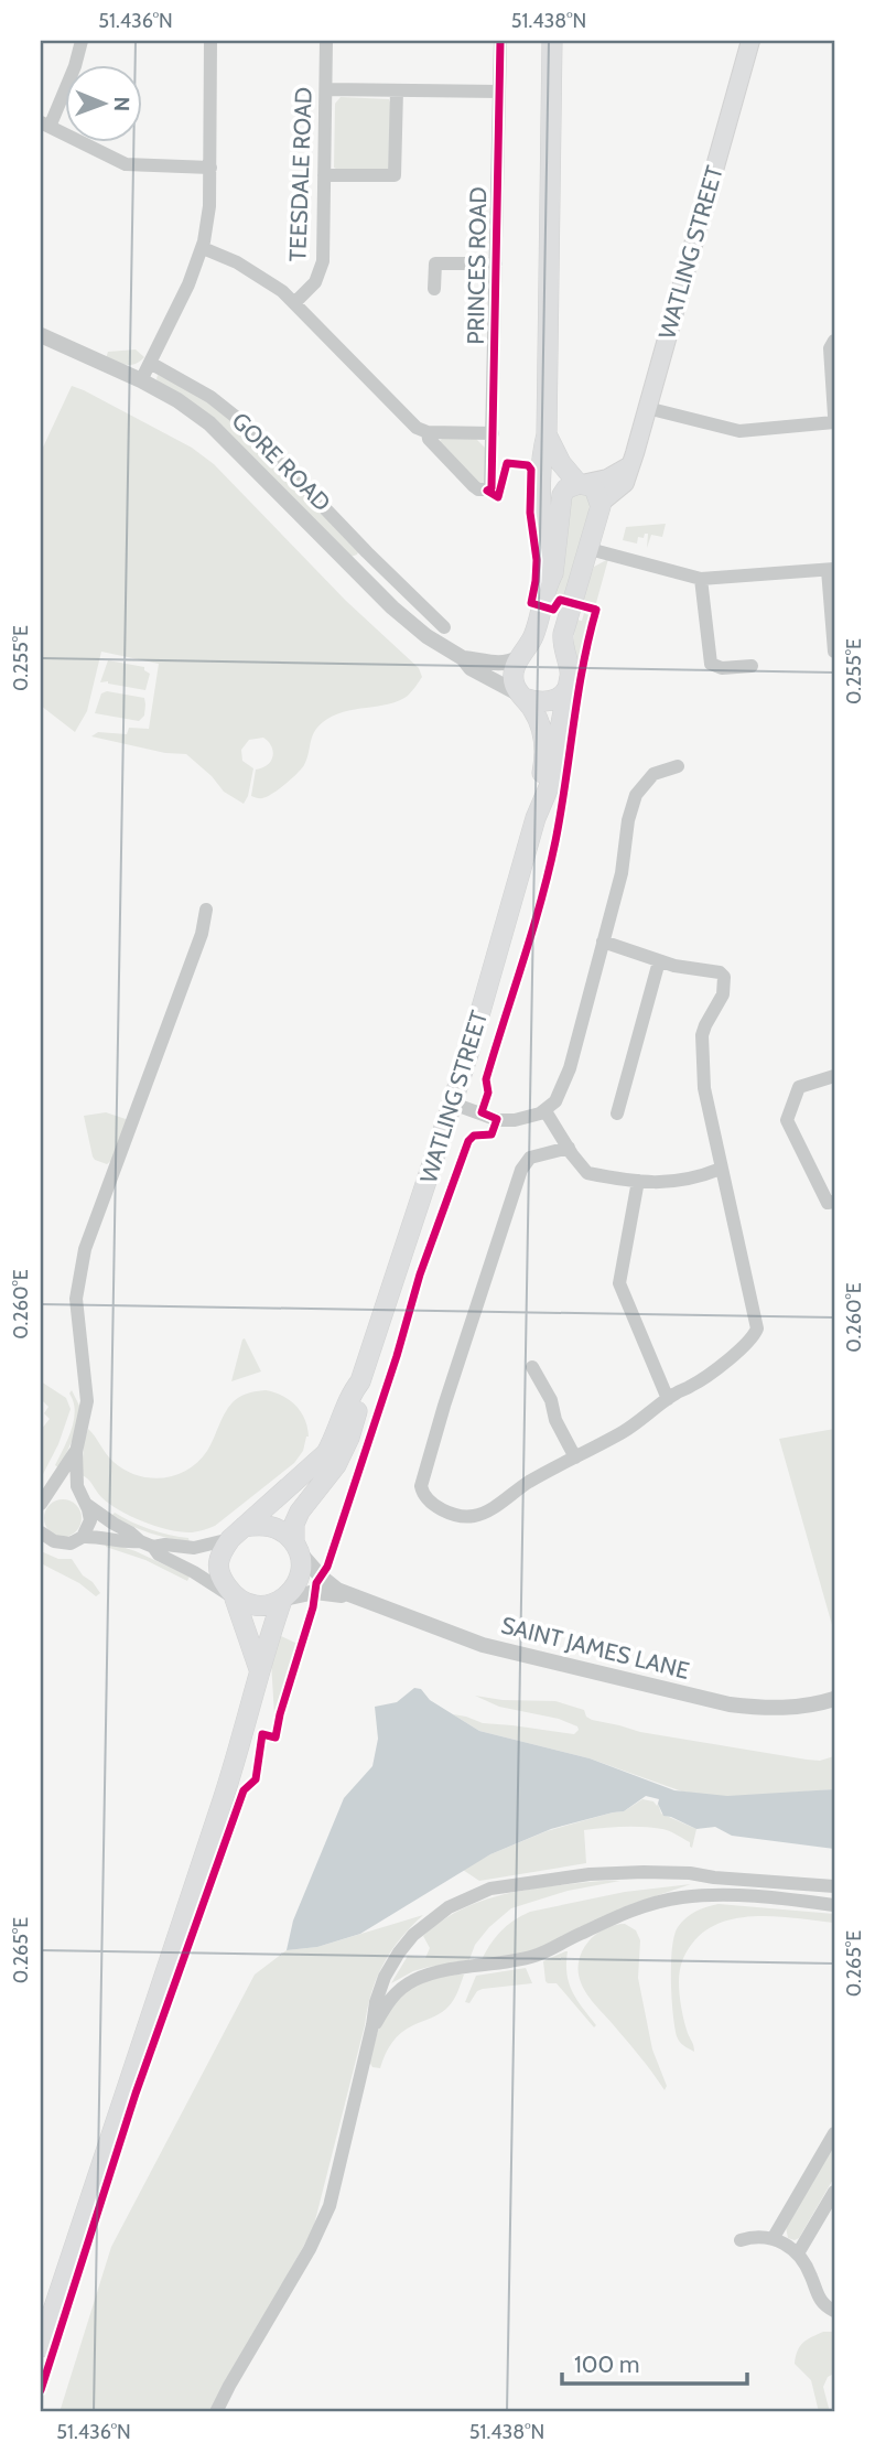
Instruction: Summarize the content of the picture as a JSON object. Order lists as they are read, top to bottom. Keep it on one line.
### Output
{"streets":{"main road":["WATLING STREET"],"street":["TEESDALE ROAD","PRINCES ROAD","GORE ROAD","SAINT JAMES LANE"]},"crossings":[["WATLING STREET","GORE ROAD"],["WATLING STREET","SAINT JAMES LANE"]],"scale_bar":"100 m","north":"right","coordinates":["51.436°N","51.438°N","0.255°E","0.260°E","0.265°E"]}
